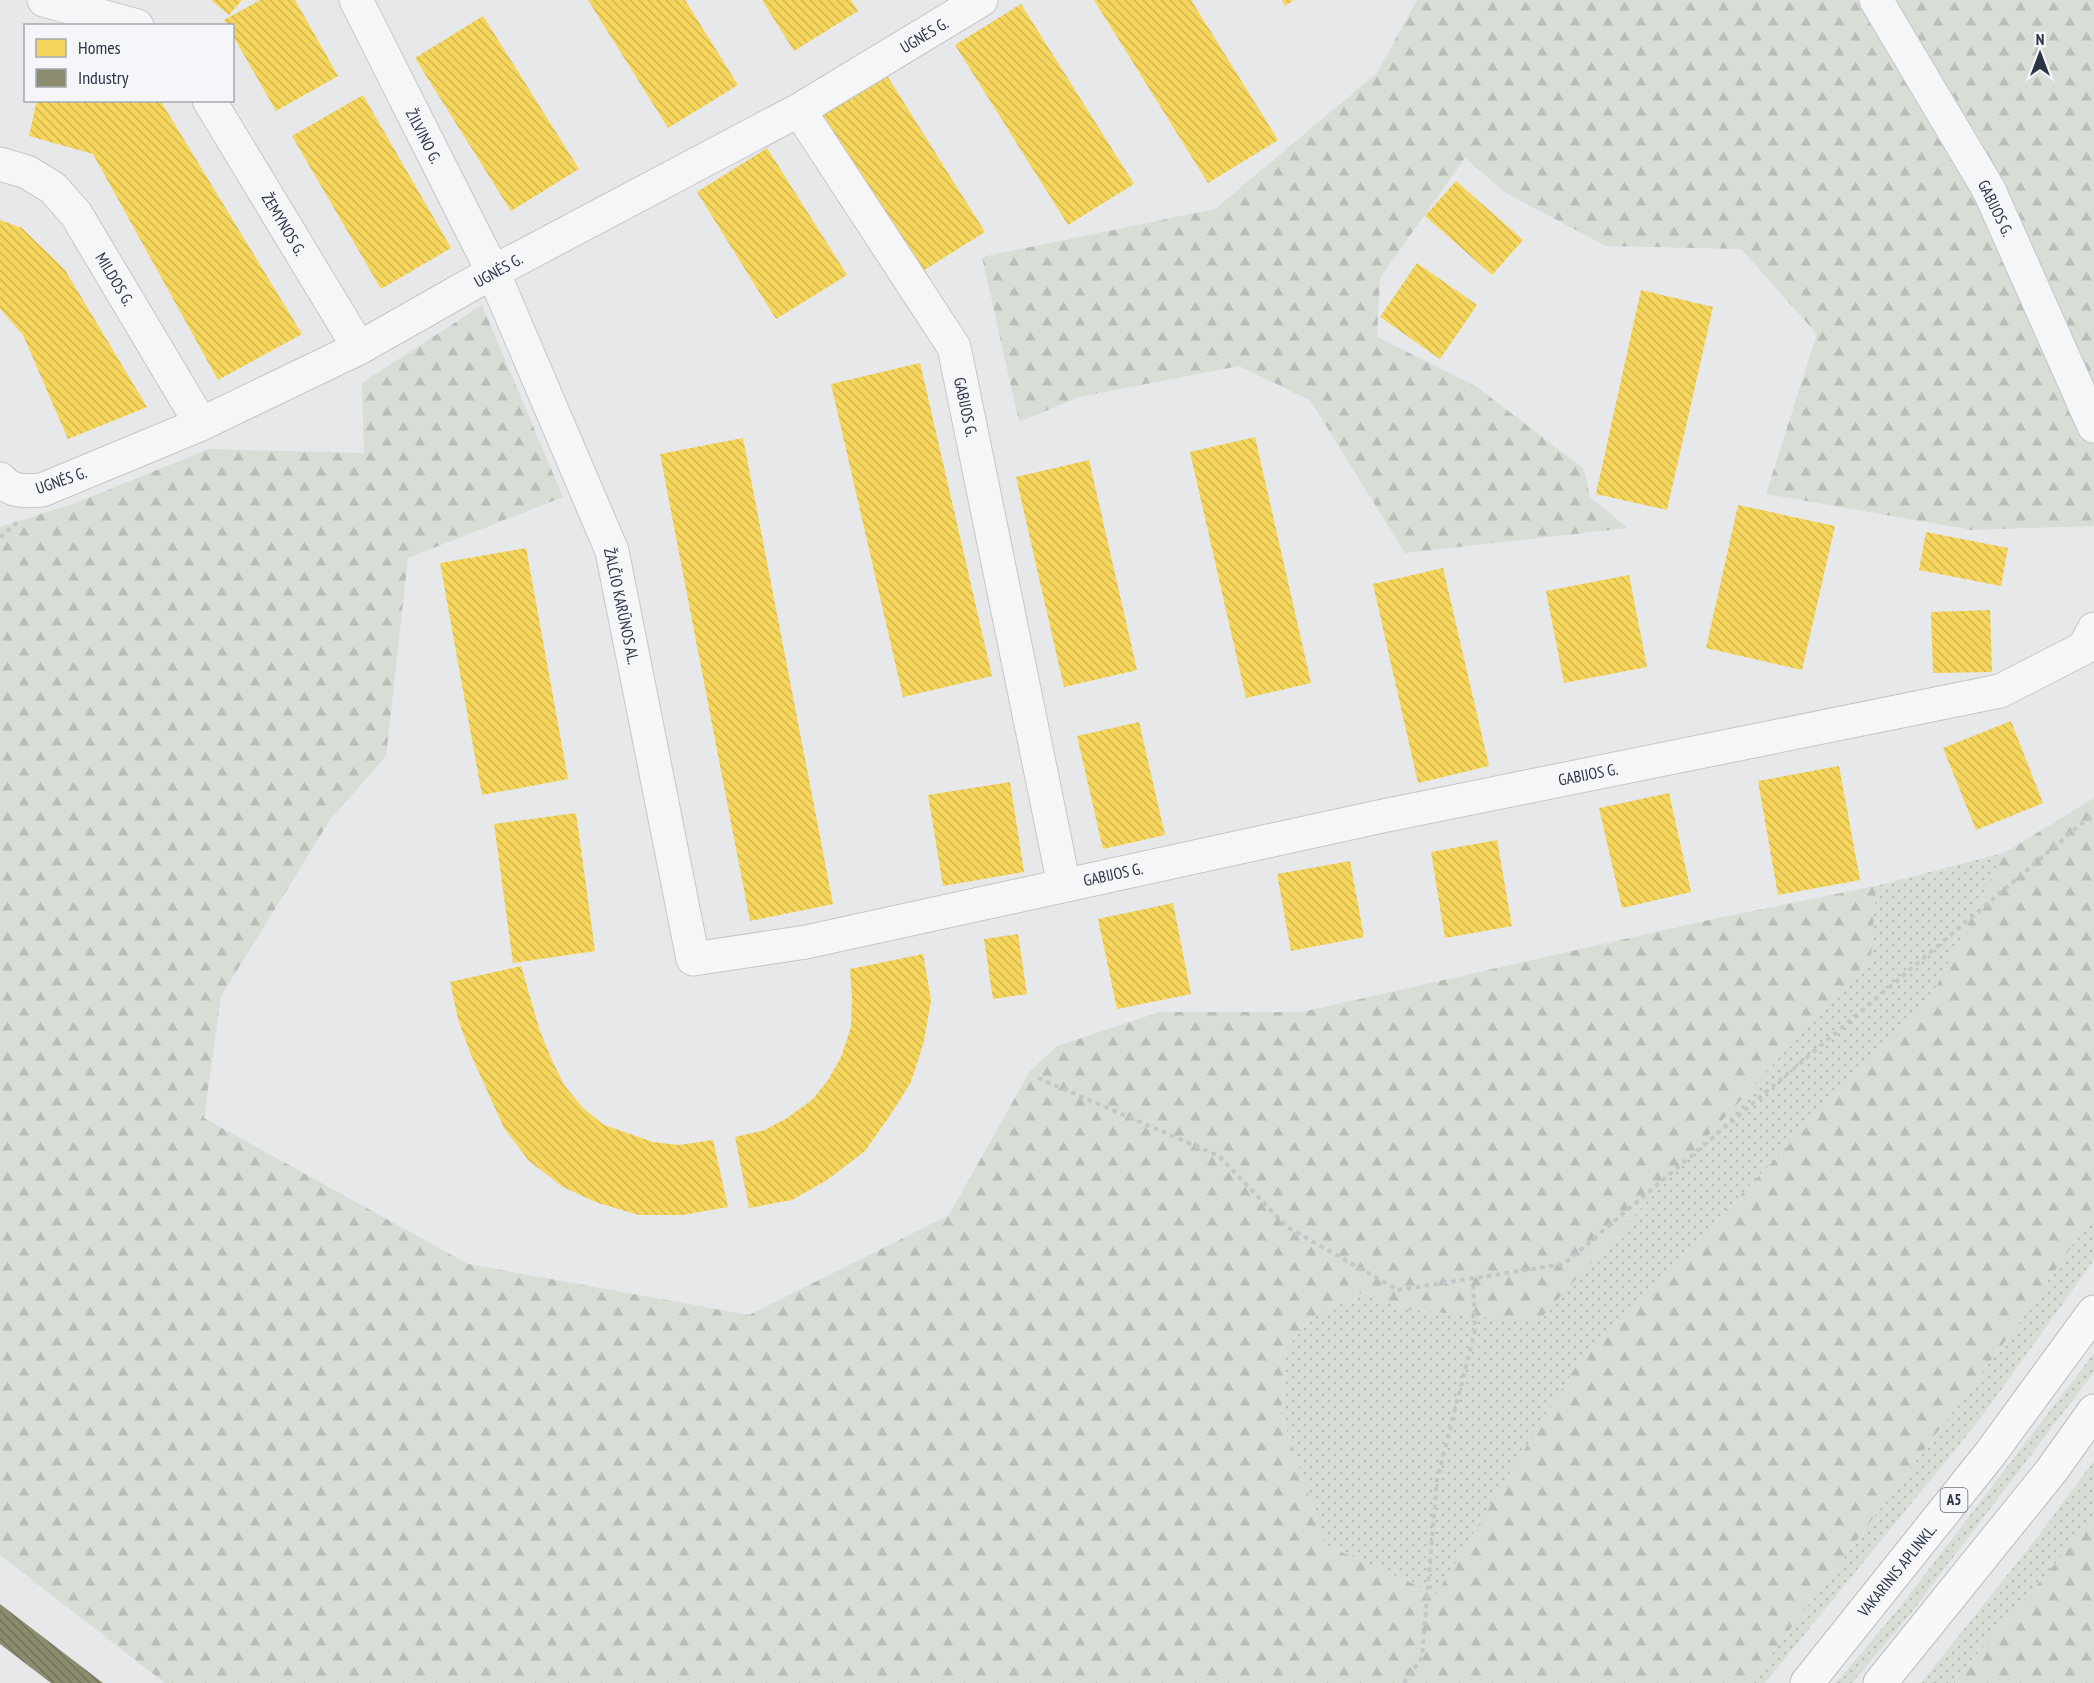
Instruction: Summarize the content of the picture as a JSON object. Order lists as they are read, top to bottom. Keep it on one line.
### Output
{"streets":{"highway":["A5","VAKARINIS APLINKL."],"street":["UGNĖS G.","ŽILVINO G.","GABIJOS G.","ŽEMYNOS G.","MILDOS G.","ŽALČIO KARŪNOS AL."]},"crossings":[["UGNĖS G.","ŽILVINO G."],["UGNĖS G.","GABIJOS G."],["UGNĖS G.","ŽEMYNOS G."],["UGNĖS G.","MILDOS G."],["UGNĖS G.","ŽALČIO KARŪNOS AL."],["ŽILVINO G.","ŽALČIO KARŪNOS AL."],["GABIJOS G.","ŽALČIO KARŪNOS AL."]],"legend":["Homes","Industry"],"north":"top"}
